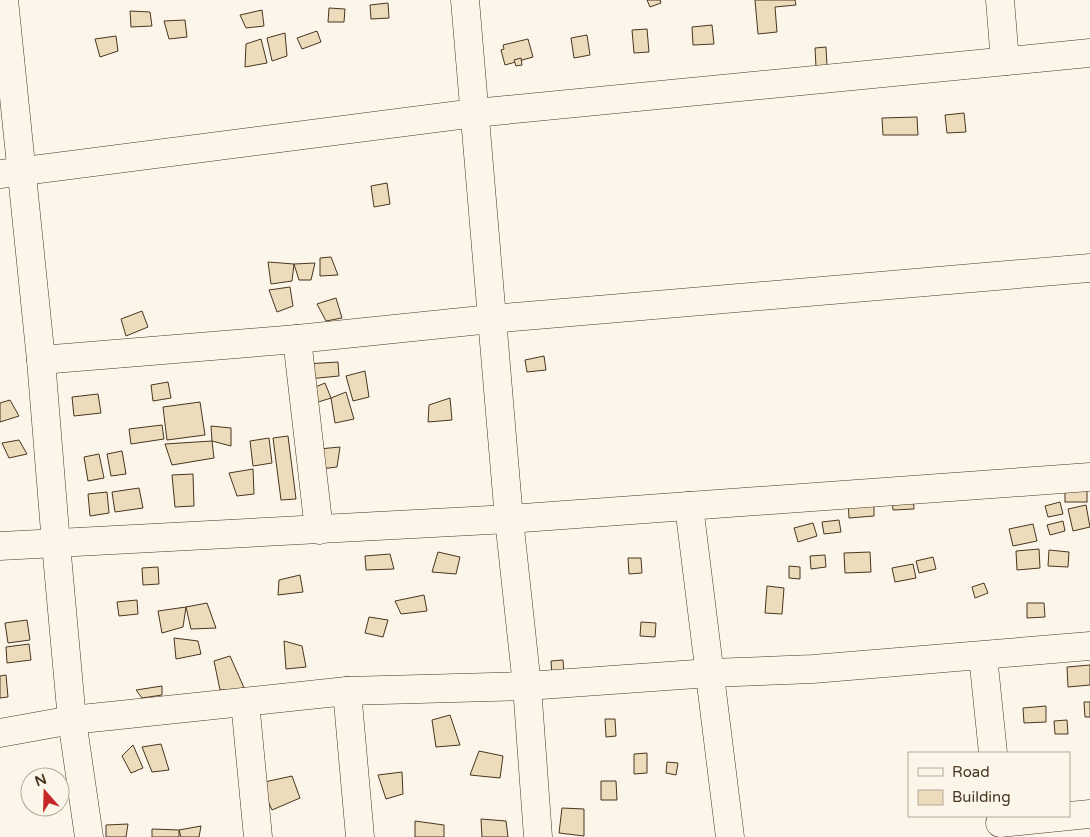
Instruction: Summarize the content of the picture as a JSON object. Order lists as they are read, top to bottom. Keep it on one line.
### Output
{"legend":["Road","Building"],"north":"top"}
